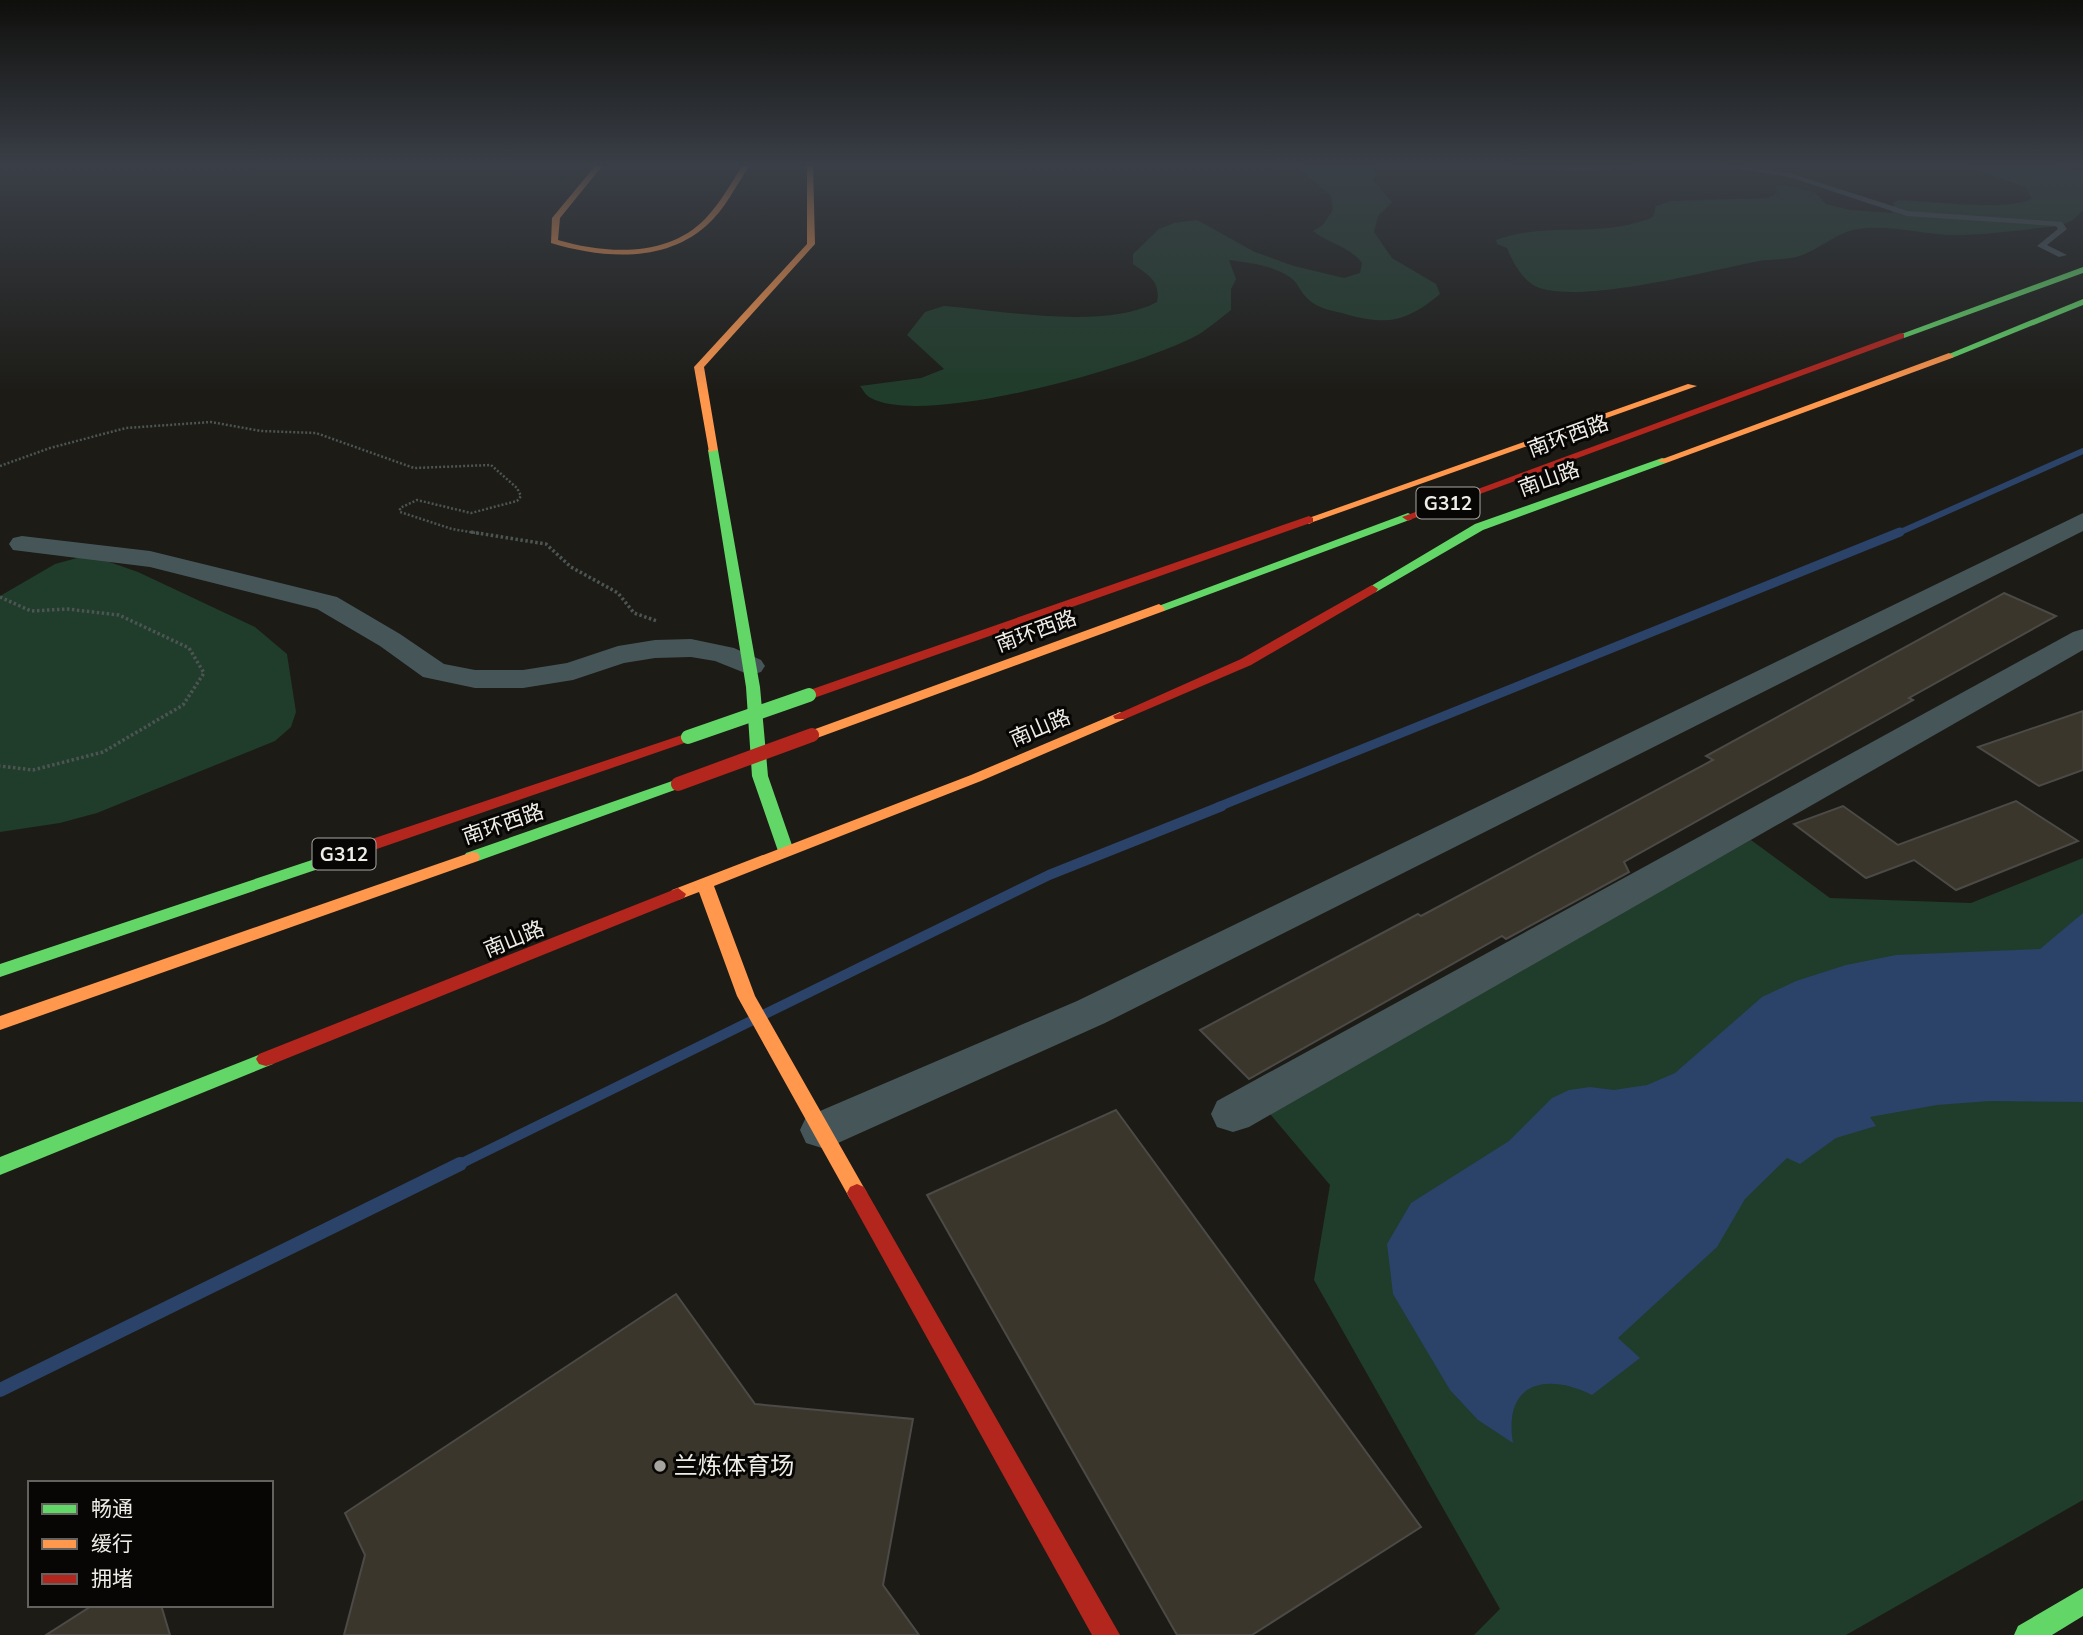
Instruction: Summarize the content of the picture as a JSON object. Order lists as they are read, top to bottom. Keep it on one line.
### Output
{"streets":{"main road":["南环西路","南山路","G312"]},"places":["兰炼体育场"],"legend":["畅通","缓行","拥堵"]}
